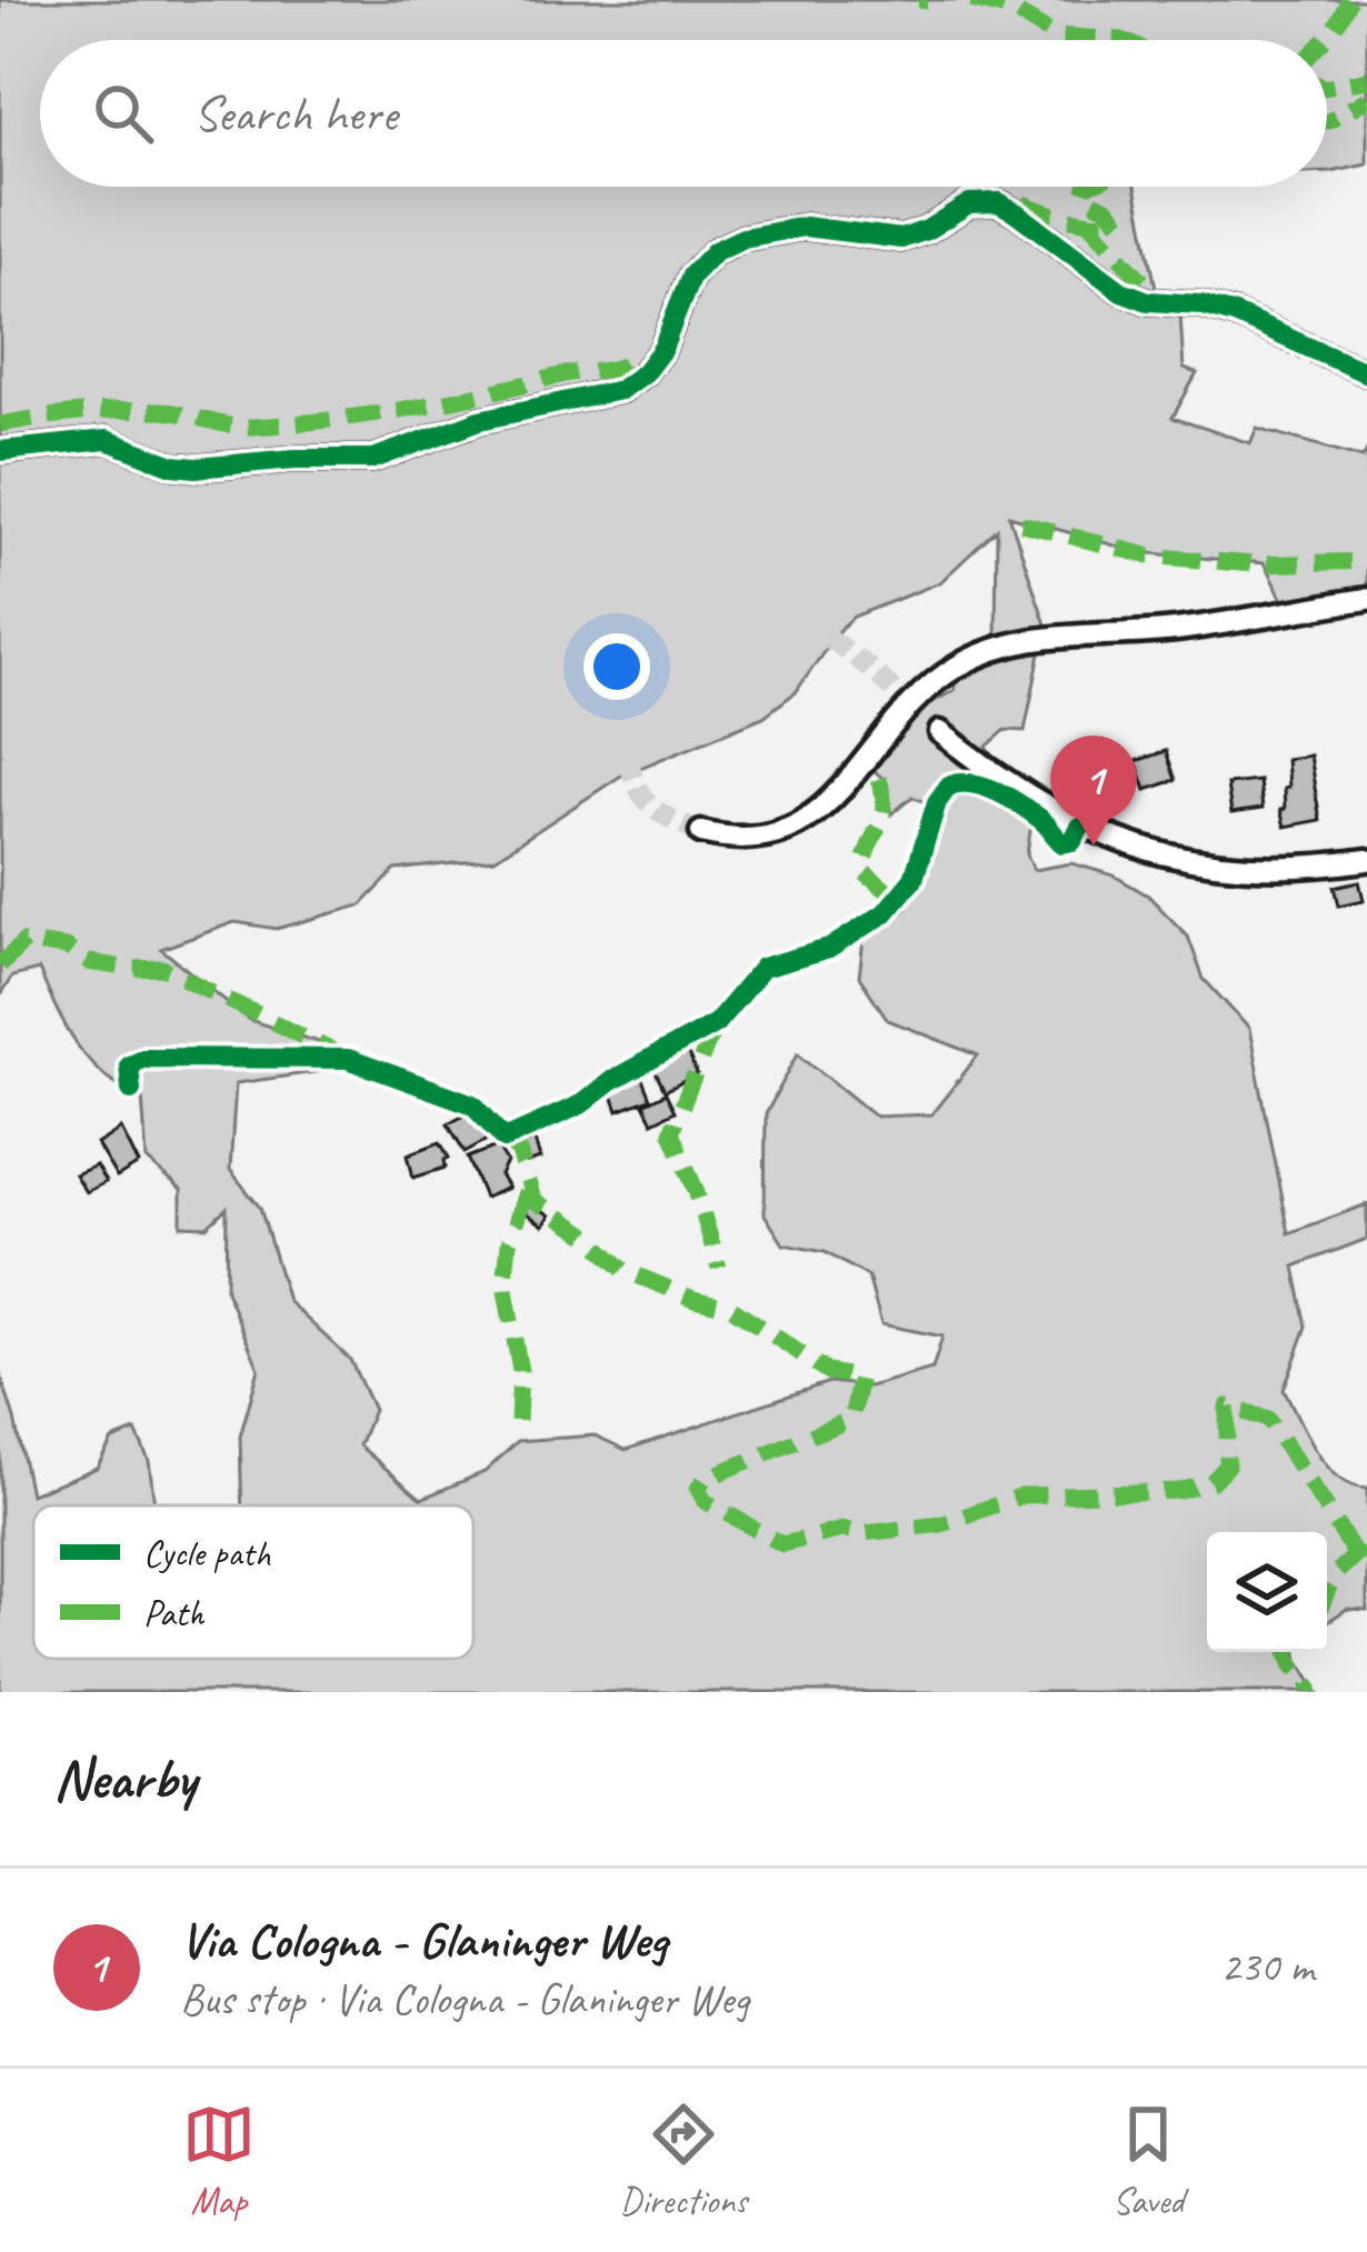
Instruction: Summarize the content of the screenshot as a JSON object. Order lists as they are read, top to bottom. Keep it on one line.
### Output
{"legend":["Cycle path","Path"],"page":{"search":"Search here","pins":"1","heading":"Nearby","list":[{"mark":"1","name":"Via Cologna - Glaninger Weg","note":"Bus stop · Via Cologna - Glaninger Weg","value":"230 m"}],"nav":["Map","Directions","Saved"]}}
